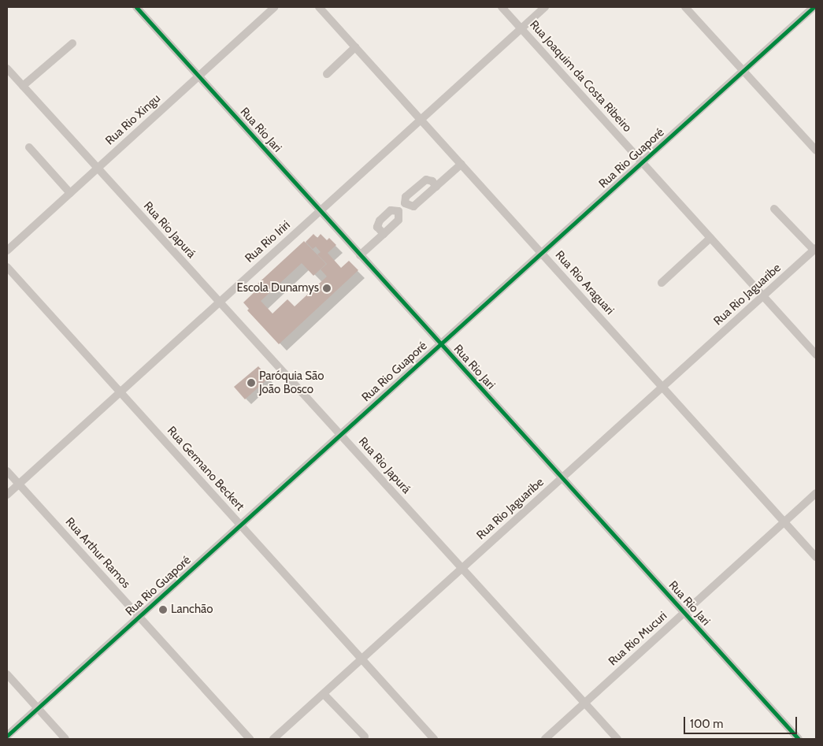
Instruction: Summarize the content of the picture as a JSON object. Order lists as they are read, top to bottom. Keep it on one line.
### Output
{"streets":{"street":["Rua Joaquim da Costa Ribeiro","Rua Rio Xingu","Rua Rio Jari","Rua Rio Guaporé","Rua Rio Japurá","Rua Rio Iriri","Rua Rio Araguari","Rua Rio Jaguaribe","Rua Germano Beckert","Rua Arthur Ramos","Rua Rio Mucuri"]},"crossings":[["Rua Joaquim da Costa Ribeiro","Rua Rio Guaporé"],["Rua Joaquim da Costa Ribeiro","Rua Rio Iriri"],["Rua Joaquim da Costa Ribeiro","Rua Rio Jaguaribe"],["Rua Rio Xingu","Rua Rio Jari"],["Rua Rio Xingu","Rua Rio Japurá"],["Rua Rio Jari","Rua Rio Guaporé"],["Rua Rio Jari","Rua Rio Iriri"],["Rua Rio Jari","Rua Rio Jaguaribe"],["Rua Rio Jari","Rua Rio Mucuri"],["Rua Rio Guaporé","Rua Rio Japurá"],["Rua Rio Guaporé","Rua Rio Araguari"],["Rua Rio Guaporé","Rua Germano Beckert"],["Rua Rio Guaporé","Rua Arthur Ramos"],["Rua Rio Japurá","Rua Rio Iriri"],["Rua Rio Japurá","Rua Rio Jaguaribe"],["Rua Rio Japurá","Rua Rio Mucuri"],["Rua Rio Iriri","Rua Rio Araguari"],["Rua Rio Iriri","Rua Germano Beckert"],["Rua Rio Iriri","Rua Arthur Ramos"],["Rua Rio Araguari","Rua Rio Jaguaribe"],["Rua Rio Araguari","Rua Rio Mucuri"],["Rua Rio Jaguaribe","Rua Germano Beckert"]],"places":["Escola Dunamys","Paróquia São João Bosco","Lanchão"],"scale_bar":"100 m"}
